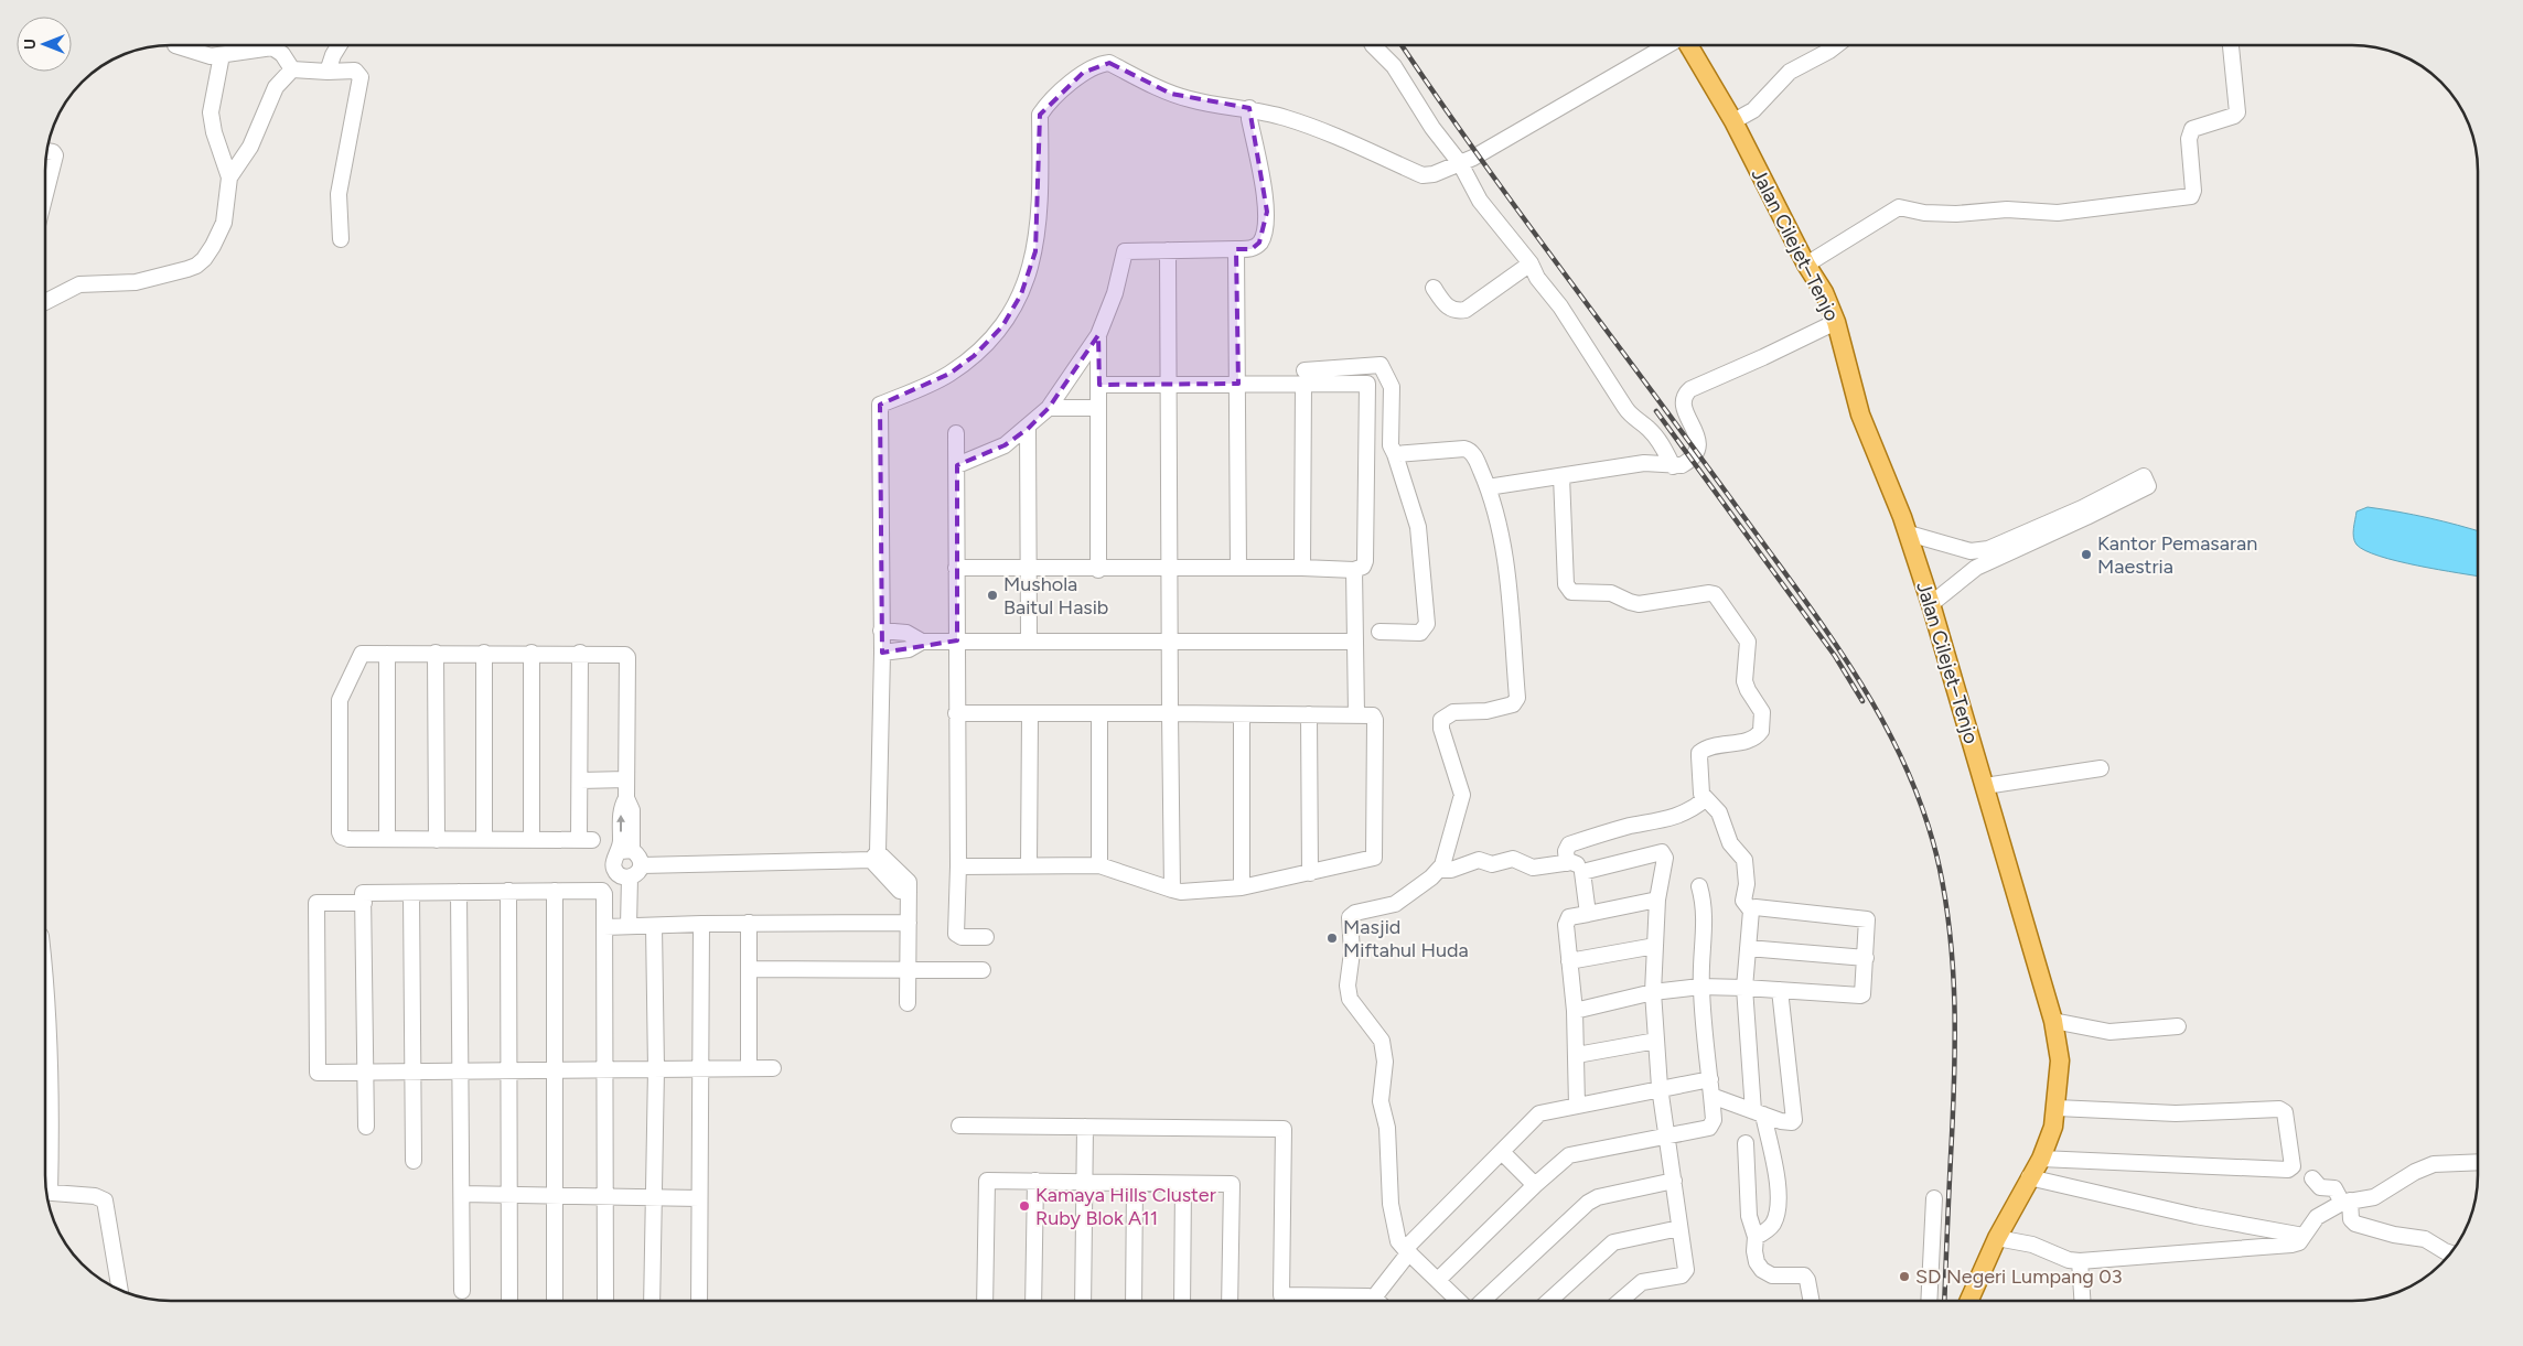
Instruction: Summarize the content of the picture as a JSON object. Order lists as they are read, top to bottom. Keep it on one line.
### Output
{"streets":{"main road":["Jalan Cilejet–Tenjo"]},"places":["Kantor Pemasaran Maestria","Mushola Baitul Hasib","Masjid Miftahul Huda","Kamaya Hills Cluster Ruby Blok A11","SD Negeri Lumpang 03"],"north":"left"}
